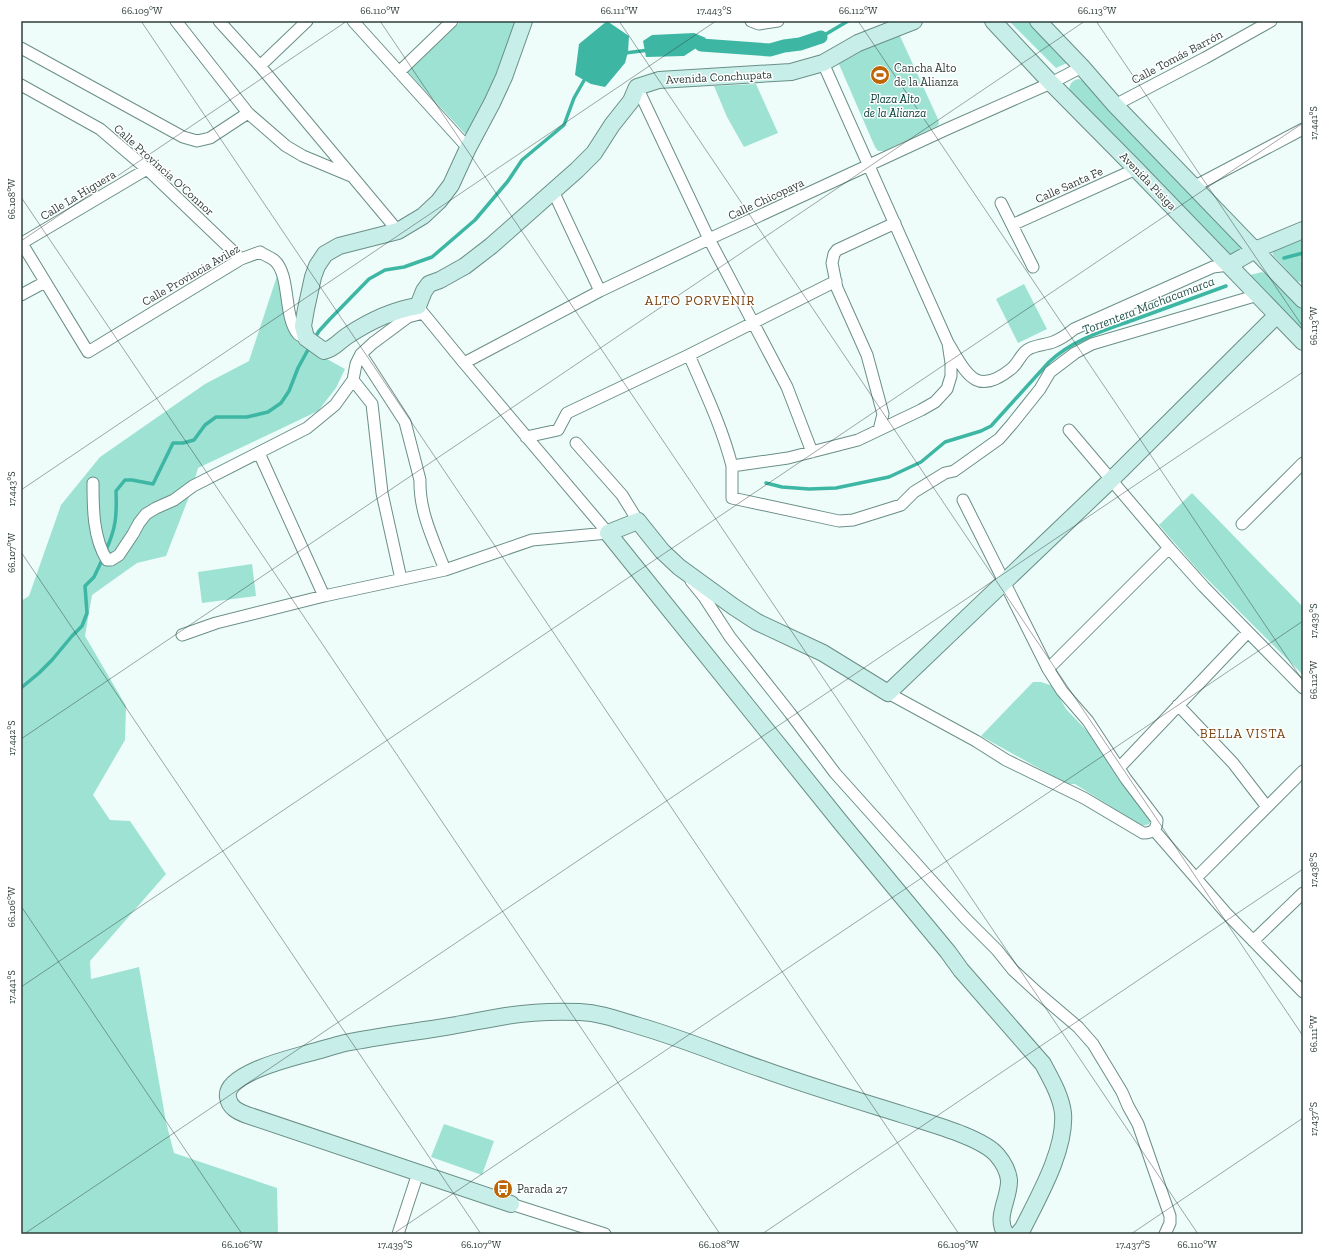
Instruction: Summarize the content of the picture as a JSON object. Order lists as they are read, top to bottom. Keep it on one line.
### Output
{"streets":{"street":["Calle Tomás Barrón","Avenida Conchupata","Calle Provincia O'Connor","Avenida Pisiga","Calle Santa Fe","Calle La Higuera","Calle Chicopaya","Calle Provincia Avilez"]},"crossings":[["Calle Provincia O'Connor","Calle La Higuera"],["Calle Provincia O'Connor","Calle Provincia Avilez"],["Avenida Pisiga","Calle Santa Fe"],["Avenida Pisiga","Calle Chicopaya"]],"districts":["ALTO PORVENIR","BELLA VISTA"],"water":["Torrentera Machacamarca"],"parks":["Plaza Alto de la Alianza"],"places":{"sports":["Cancha Alto de la Alianza"],"bus stop":["Parada 27"]},"coordinates":["66.109°W","66.110°W","66.111°W","17.443°S","66.112°W","66.113°W","17.441°S","66.108°W","66.107°W","17.439°S","17.442°S","17.438°S","66.106°W","17.437°S"]}
